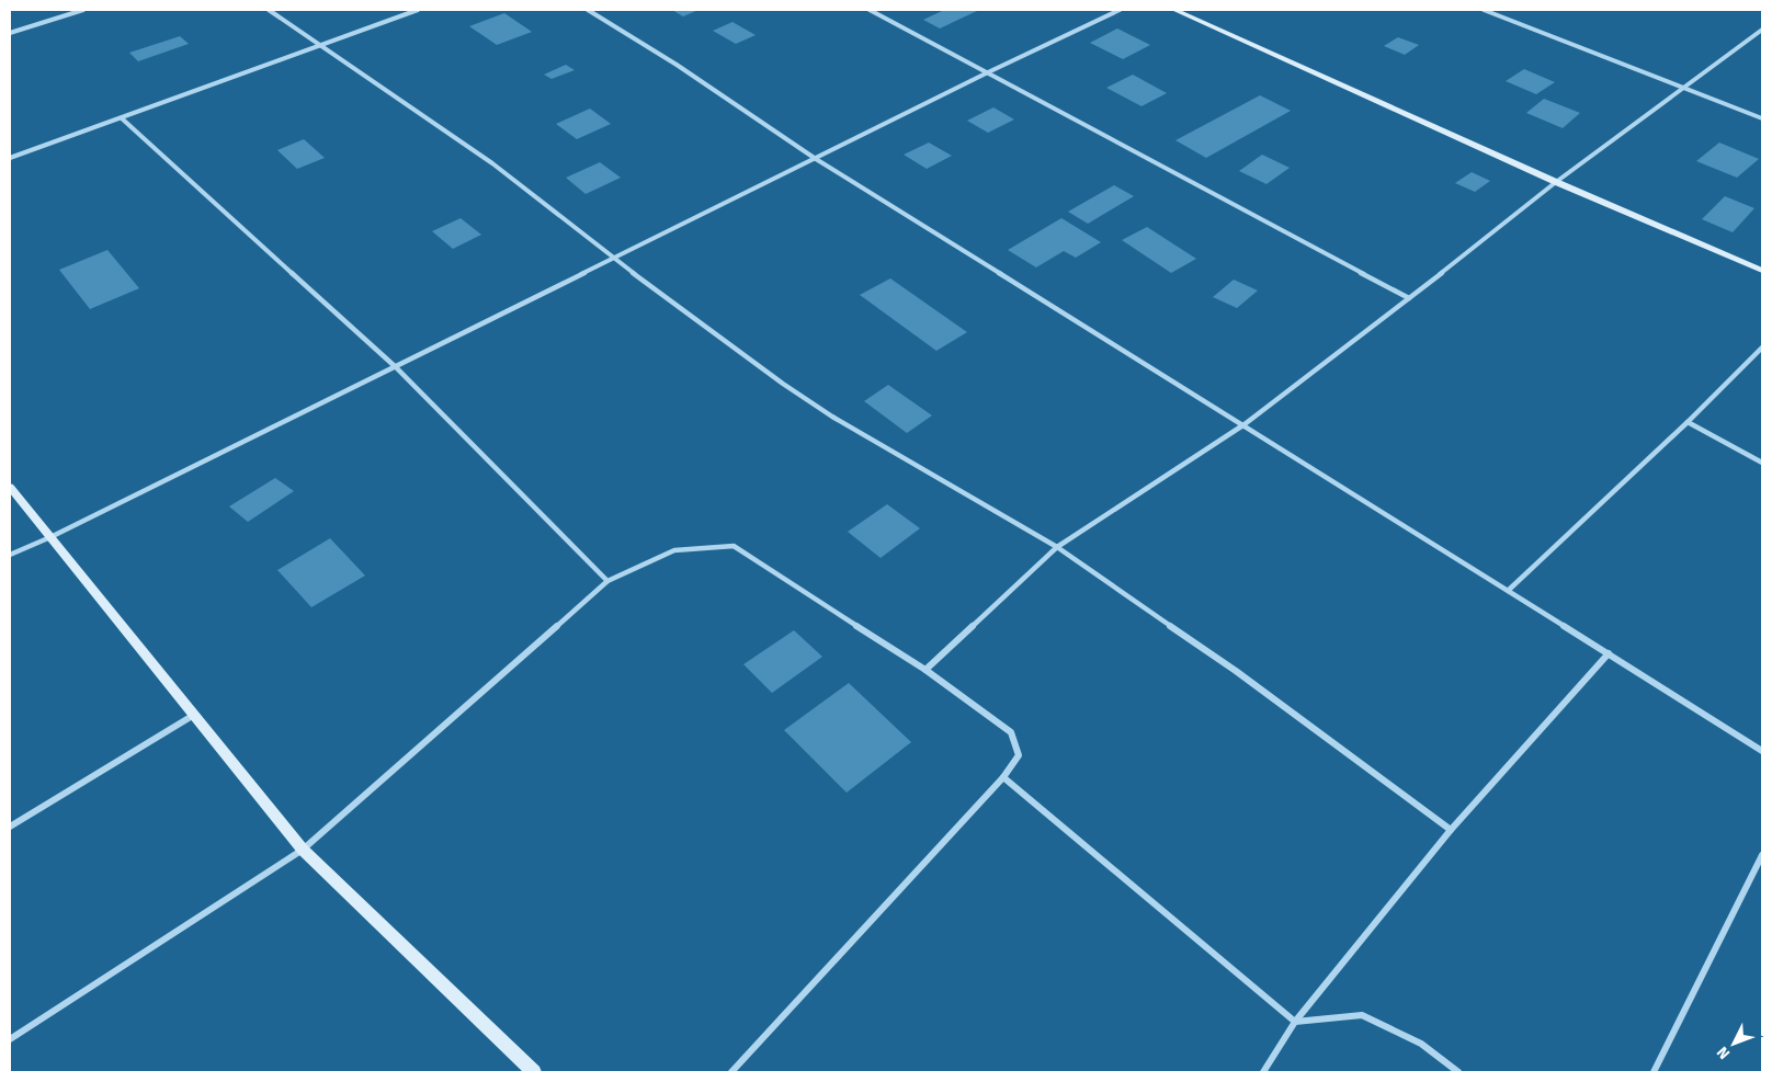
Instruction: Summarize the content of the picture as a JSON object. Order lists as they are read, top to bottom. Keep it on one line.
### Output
{"north":"bottom left"}
